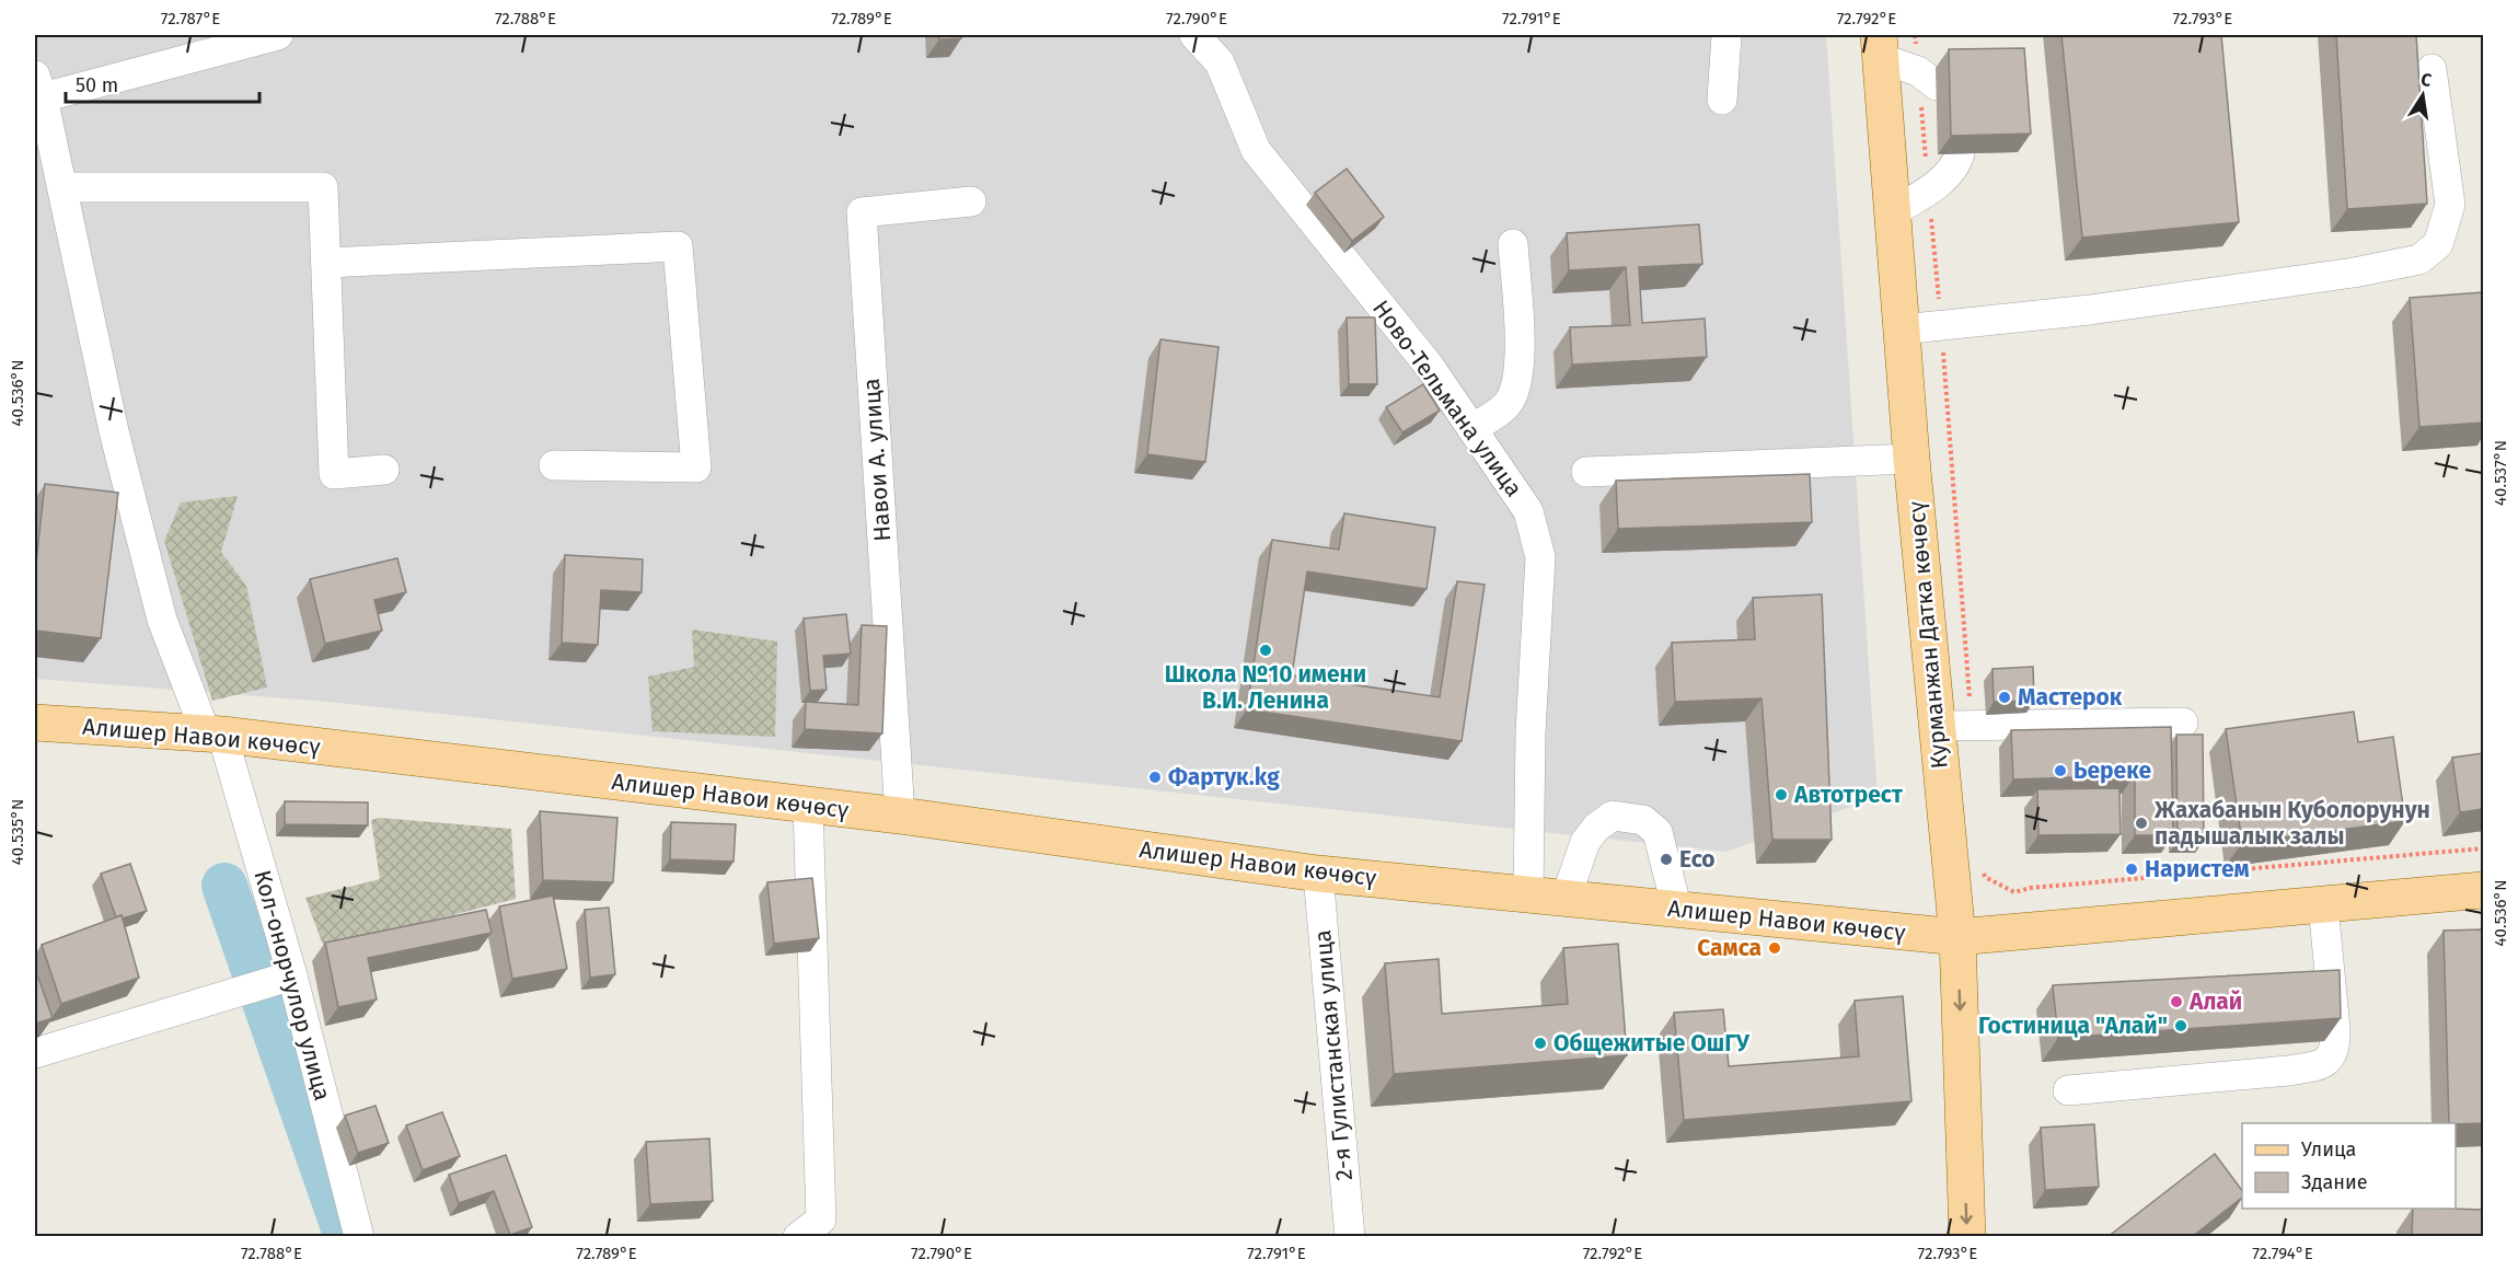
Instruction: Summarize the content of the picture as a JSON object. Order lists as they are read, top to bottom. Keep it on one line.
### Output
{"streets":{"main road":["Курманжан Датка көчөсү","Алишер Навои көчөсү"],"street":["Ново-Тельмана улица","Навои А. улица","Кол-онорчулор улица","2-я Гулистанская улица"]},"crossings":[["Ново-Тельмана улица","Алишер Навои көчөсү"],["Навои А. улица","Алишер Навои көчөсү"],["Курманжан Датка көчөсү","Алишер Навои көчөсү"],["Алишер Навои көчөсү","Кол-онорчулор улица"],["Алишер Навои көчөсү","2-я Гулистанская улица"]],"places":["Школа №10 имени В.И. Ленина","Мастерок","Ьереке","Фартук.kg","Автотрест","Жахабанын Куболорунун падышалык залы","Есо","Наристем","Самса","Алай","Гостиница \"Алай\"","Общежитые ОшГУ"],"legend":["Улица","Здание"],"scale_bar":"50 m","north":"top","coordinates":["72.787°E","72.788°E","72.789°E","72.790°E","72.791°E","72.792°E","72.793°E","40.536°N","40.537°N","40.535°N","72.794°E"]}
